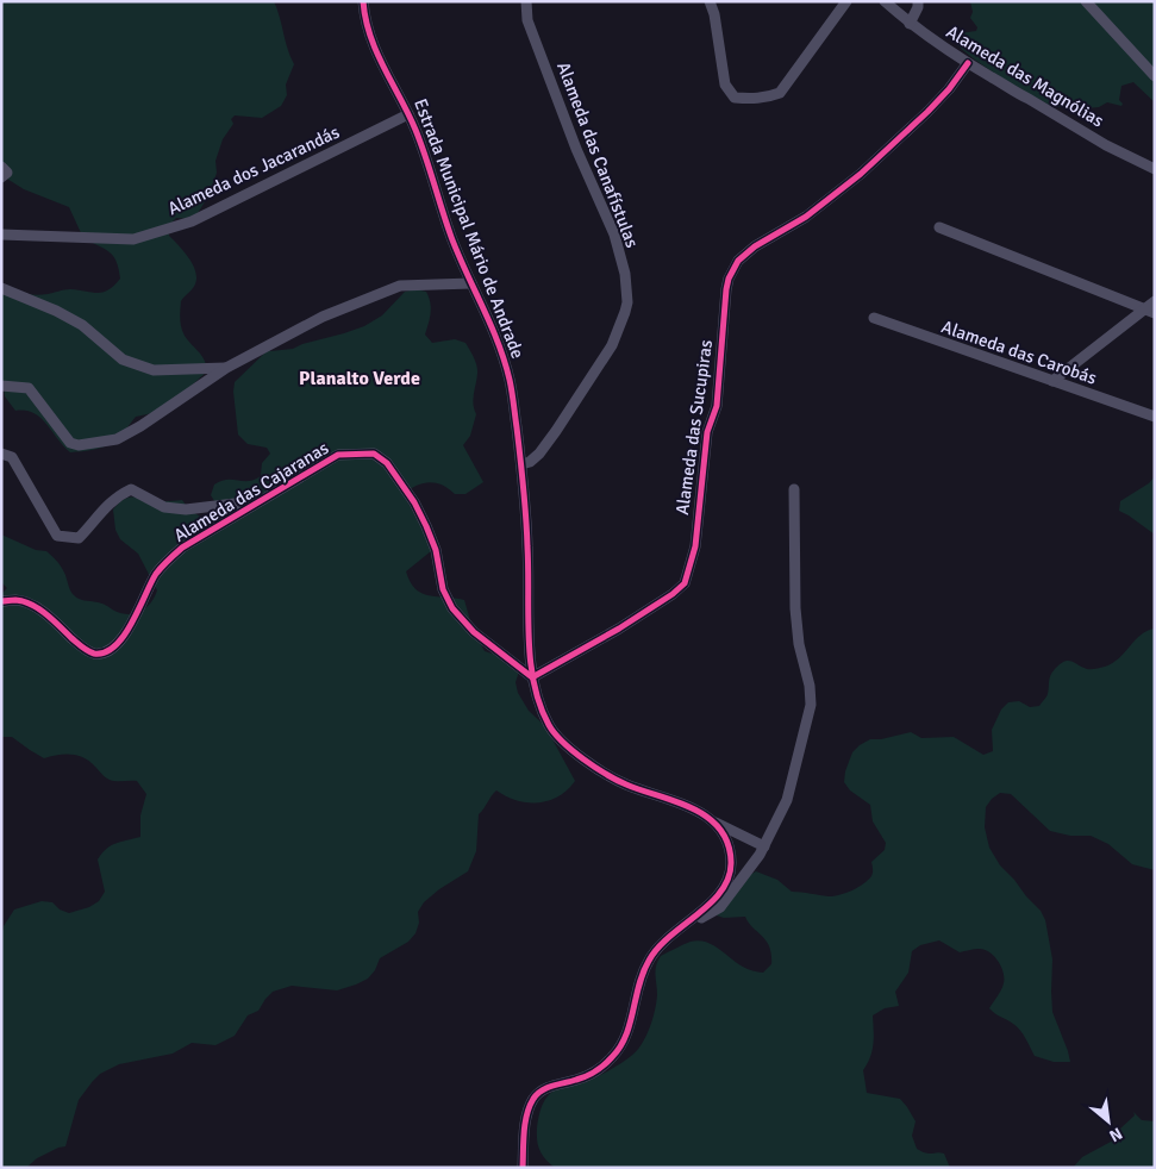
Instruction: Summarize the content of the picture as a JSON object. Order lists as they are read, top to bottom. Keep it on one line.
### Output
{"streets":{"street":["Alameda das Magnólias","Alameda das Canafístulas","Alameda dos Jacarandás","Estrada Municipal Mário de Andrade","Alameda das Carobás","Alameda das Sucupiras","Alameda das Cajaranas"]},"crossings":[["Alameda das Magnólias","Alameda das Sucupiras"],["Alameda das Canafístulas","Estrada Municipal Mário de Andrade"],["Alameda dos Jacarandás","Estrada Municipal Mário de Andrade"],["Estrada Municipal Mário de Andrade","Alameda das Sucupiras"],["Estrada Municipal Mário de Andrade","Alameda das Cajaranas"],["Alameda das Sucupiras","Alameda das Cajaranas"]],"districts":["Planalto Verde"],"north":"bottom right"}
